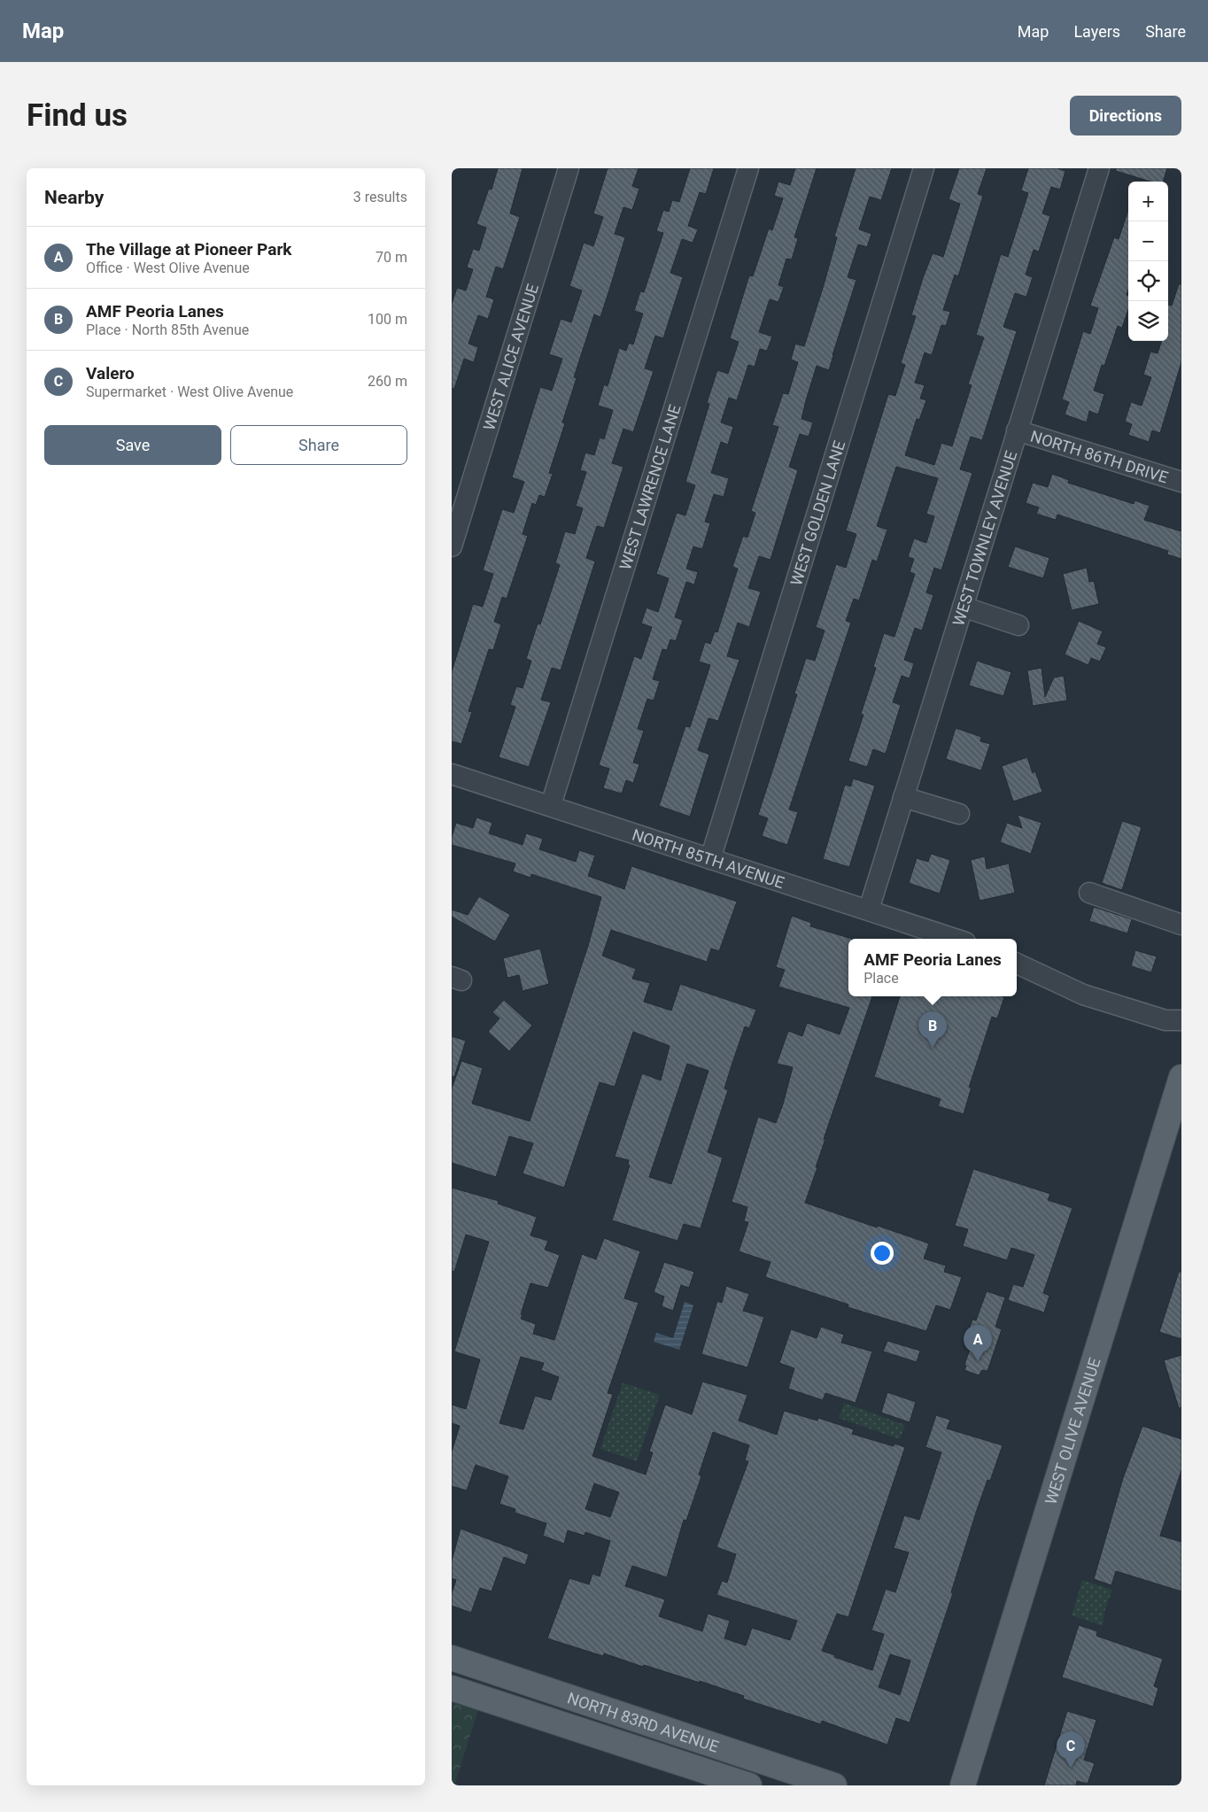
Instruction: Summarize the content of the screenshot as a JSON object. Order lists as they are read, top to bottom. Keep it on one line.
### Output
{"streets":{"main road":["WEST OLIVE AVENUE","NORTH 83RD AVENUE"],"street":["WEST ALICE AVENUE","NORTH 86TH DRIVE","WEST LAWRENCE LANE","WEST GOLDEN LANE","WEST TOWNLEY AVENUE","NORTH 85TH AVENUE"]},"crossings":[["NORTH 86TH DRIVE","WEST TOWNLEY AVENUE"],["WEST LAWRENCE LANE","NORTH 85TH AVENUE"],["WEST GOLDEN LANE","NORTH 85TH AVENUE"],["WEST TOWNLEY AVENUE","NORTH 85TH AVENUE"]],"page":{"header":"Map","nav":["Map","Layers","Share"],"buttons":["Directions",["Save","Share"]],"title":"Find us","heading":["Nearby","3 results"],"map_buttons":["+","−"],"list":[{"mark":"A","name":"The Village at Pioneer Park","note":"Office · West Olive Avenue","value":"70 m"},{"mark":"B","name":"AMF Peoria Lanes","note":"Place · North 85th Avenue","value":"100 m"},{"mark":"C","name":"Valero","note":"Supermarket · West Olive Avenue","value":"260 m"}],"popup":["AMF Peoria Lanes","Place"],"pins":["B","A","C"]}}
